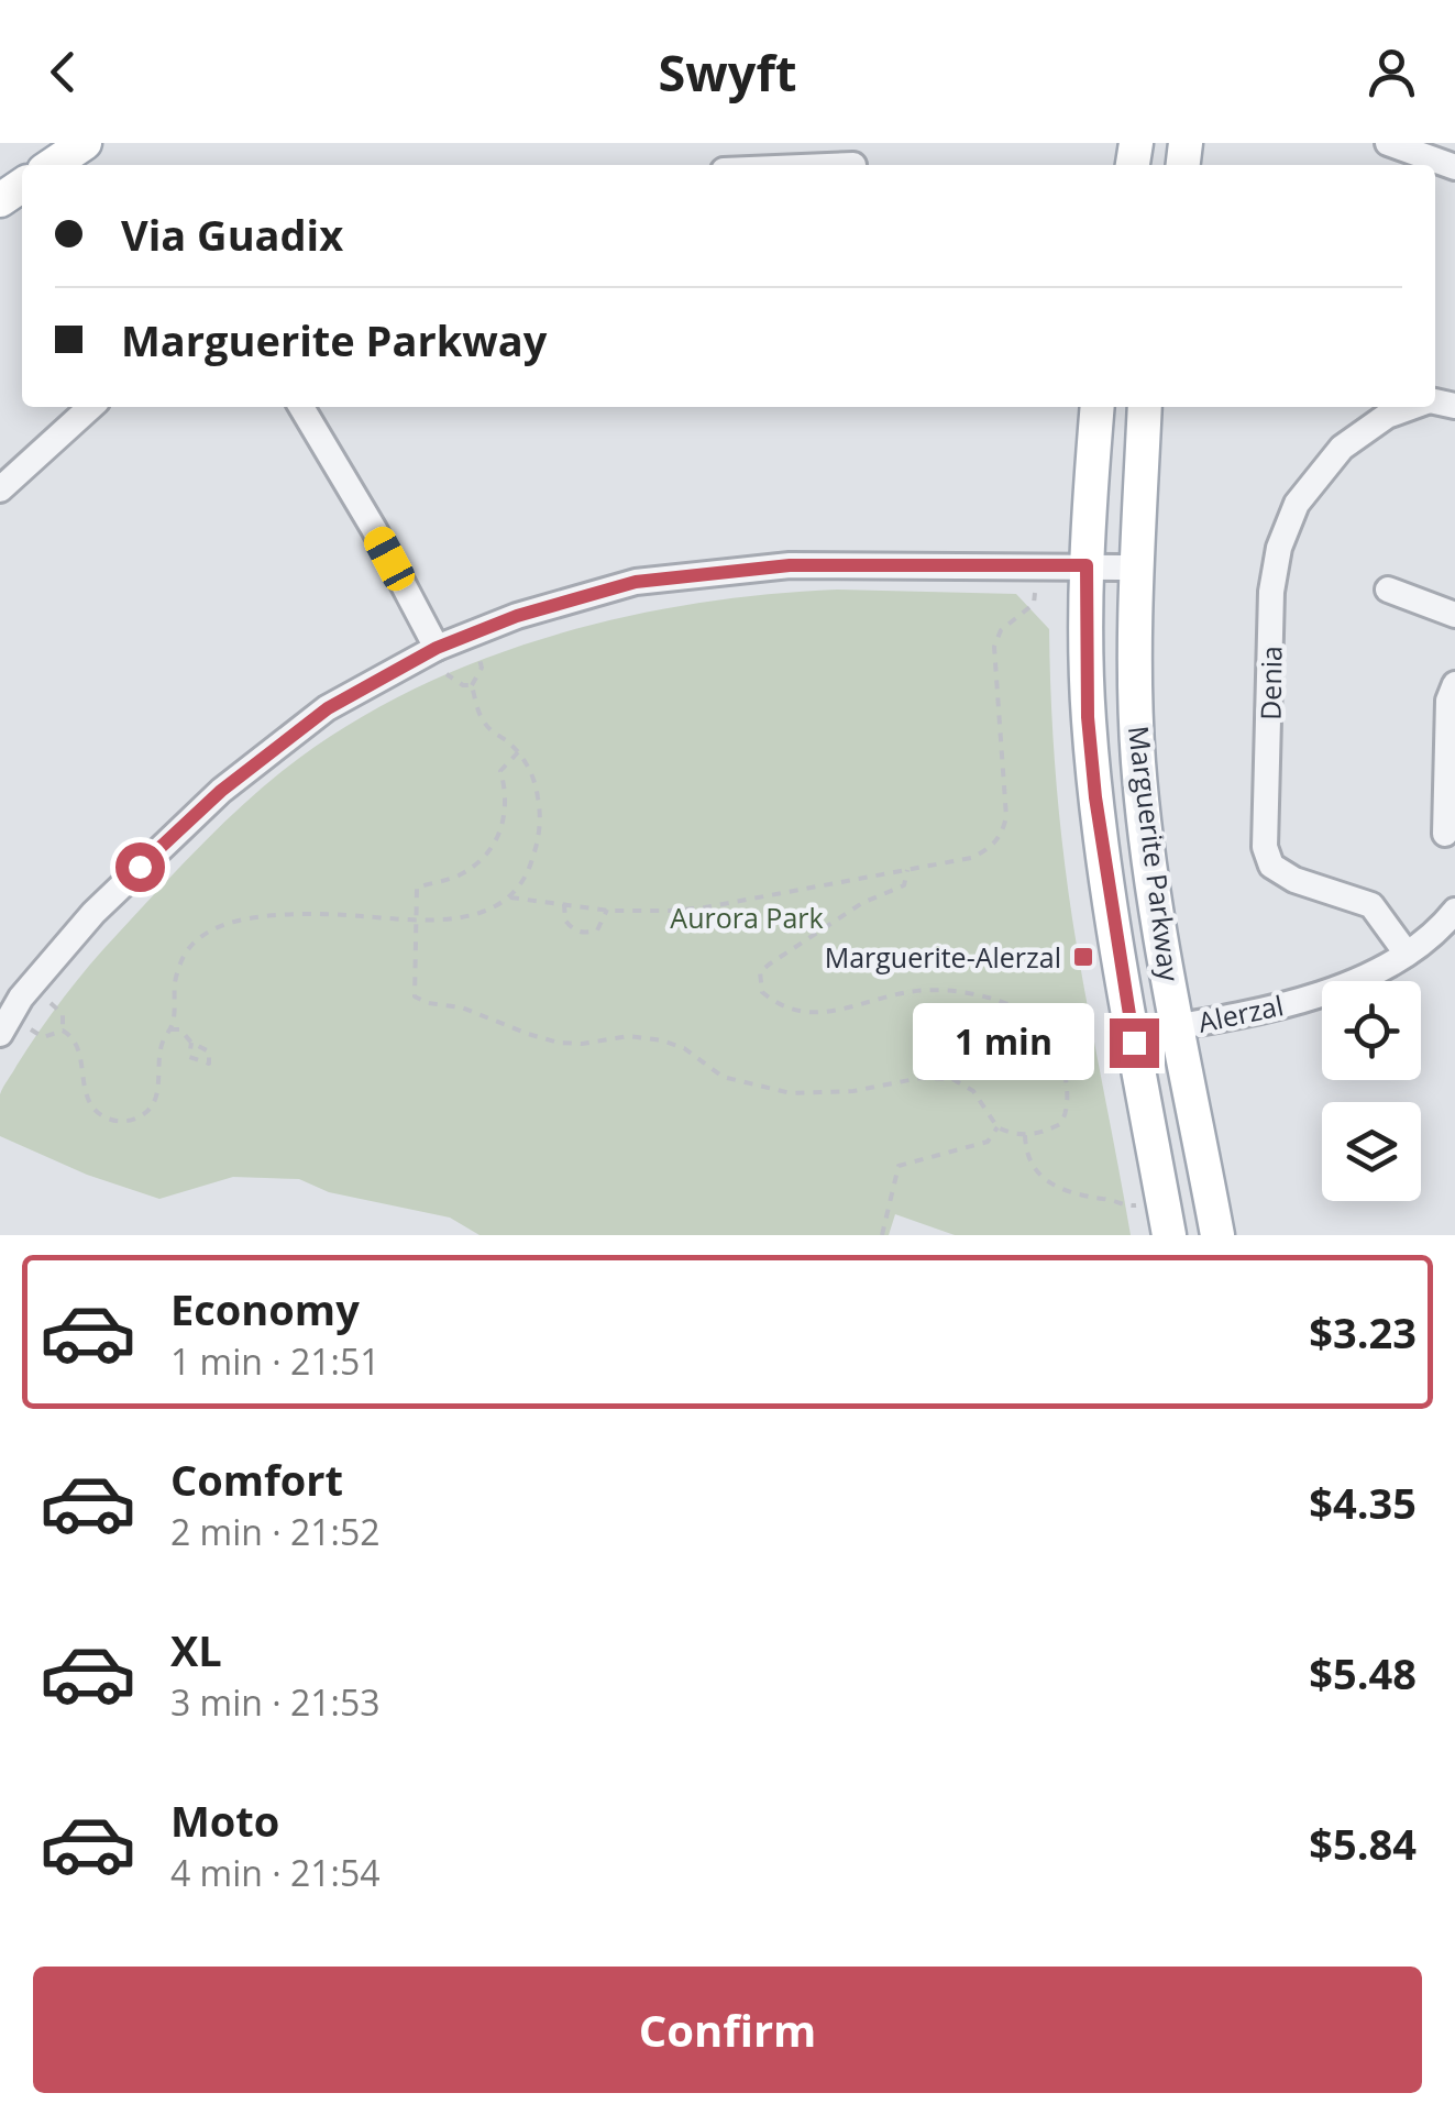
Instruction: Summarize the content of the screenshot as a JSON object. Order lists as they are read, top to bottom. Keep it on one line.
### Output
{"streets":{"main road":["Marguerite Parkway"],"street":["Denia","Alerzal"]},"crossings":[["Denia","Alerzal"],["Marguerite Parkway","Alerzal"]],"parks":["Aurora Park"],"places":{"transit":["Marguerite-Alerzal"]},"page":{"header":"Swyft","banner":["Via Guadix","Marguerite Parkway"],"bubble":"1 min","list":[{"name":"Economy","note":"1 min · 21:51","value":"$3.23"},{"name":"Comfort","note":"2 min · 21:52","value":"$4.35"},{"name":"XL","note":"3 min · 21:53","value":"$5.48"},{"name":"Moto","note":"4 min · 21:54","value":"$5.84"}],"buttons":"Confirm"}}
